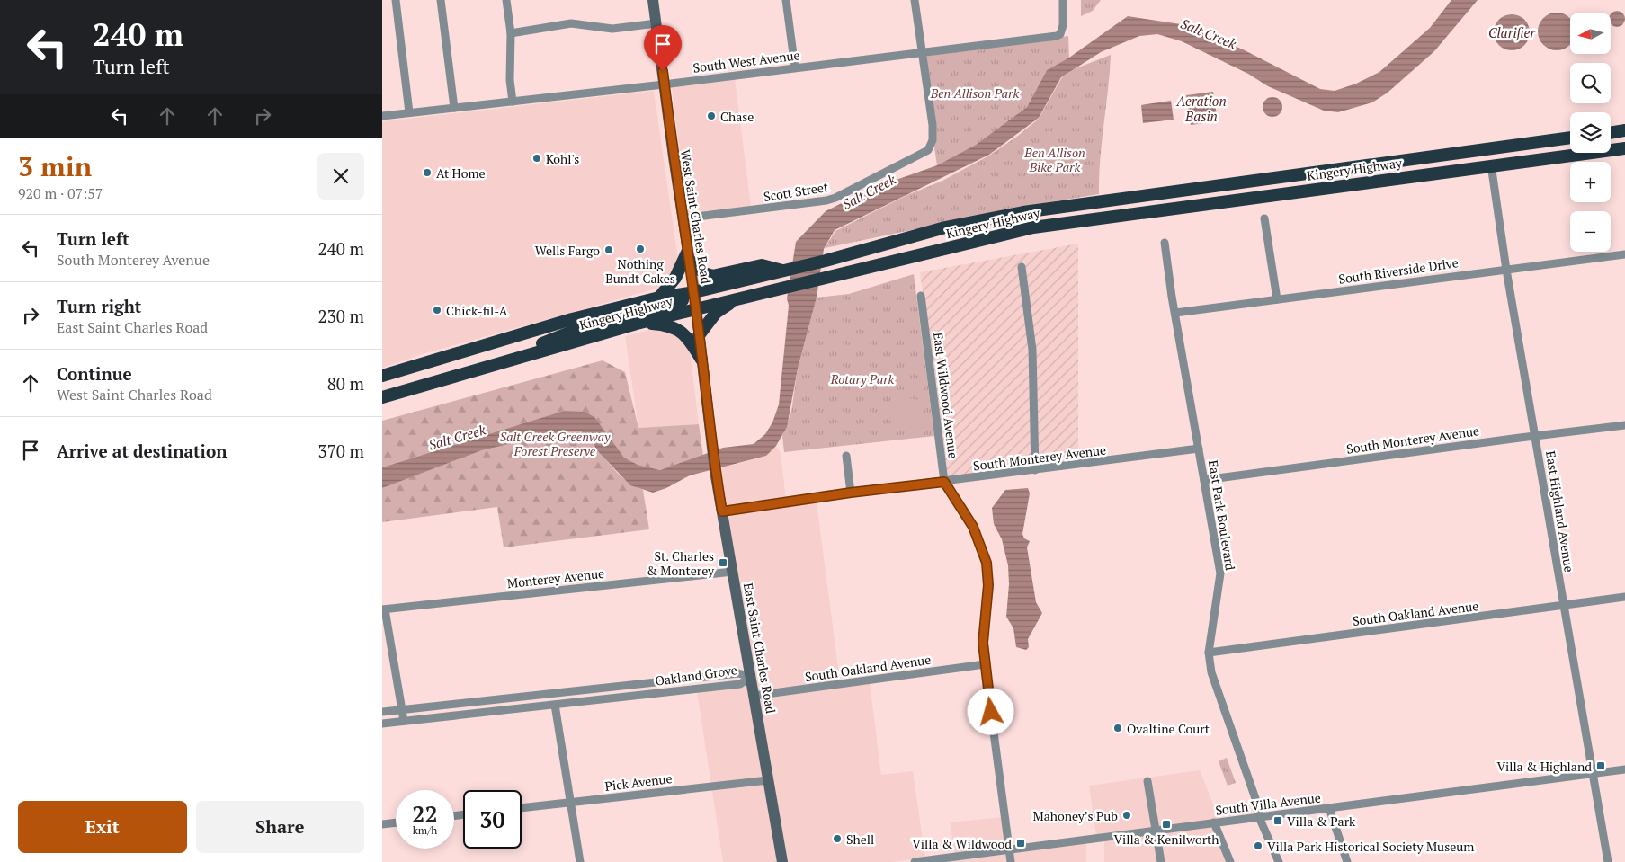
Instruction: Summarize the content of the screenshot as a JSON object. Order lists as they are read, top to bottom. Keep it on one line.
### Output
{"streets":{"highway":["Kingery Highway"],"main road":["West Saint Charles Road","East Saint Charles Road"],"street":["South West Avenue","Scott Street","South Riverside Drive","East Wildwood Avenue","South Monterey Avenue","East Highland Avenue","East Park Boulevard","Monterey Avenue","South Oakland Avenue","Oakland Grove","Pick Avenue","South Villa Avenue"]},"crossings":[["South West Avenue","Scott Street"],["South West Avenue","West Saint Charles Road"],["Kingery Highway","West Saint Charles Road"],["Kingery Highway","East Highland Avenue"],["Scott Street","West Saint Charles Road"],["West Saint Charles Road","East Saint Charles Road"],["South Riverside Drive","East Highland Avenue"],["South Riverside Drive","East Park Boulevard"],["East Wildwood Avenue","South Monterey Avenue"],["East Wildwood Avenue","South Oakland Avenue"],["East Wildwood Avenue","South Villa Avenue"],["South Monterey Avenue","East Highland Avenue"],["South Monterey Avenue","East Park Boulevard"],["South Monterey Avenue","East Saint Charles Road"],["East Highland Avenue","South Oakland Avenue"],["East Highland Avenue","South Villa Avenue"],["East Park Boulevard","South Oakland Avenue"],["East Park Boulevard","South Villa Avenue"],["Monterey Avenue","East Saint Charles Road"],["South Oakland Avenue","East Saint Charles Road"],["East Saint Charles Road","Oakland Grove"],["East Saint Charles Road","Pick Avenue"]],"water":["Clarifier","Salt Creek","Aeration Basin"],"parks":["Ben Allison Park","Ben Allison Bike Park","Rotary Park","Salt Creek Greenway Forest Preserve"],"places":{"other":["Chase","Kohl's","At Home","Nothing Bundt Cakes","Wells Fargo","Chick-fil-A","Ovaltine Court","Mahoney’s Pub","Shell","Villa Park Historical Society Museum"],"transit":["St. Charles & Monterey","Villa & Highland","Villa & Park","Villa & Kenilworth","Villa & Wildwood"]},"north":"left","page":{"turn":["240 m","Turn left"],"map_buttons":["+","−"],"heading":["3 min","920 m · 07:57"],"list":[{"name":"Turn left","note":"South Monterey Avenue","value":"240 m"},{"name":"Turn right","note":"East Saint Charles Road","value":"230 m"},{"name":"Continue","note":"West Saint Charles Road","value":"80 m"},{"name":"Arrive at destination","value":"370 m"}],"speed":"22 km/h","limit":"30","buttons":["Exit","Share"]}}
